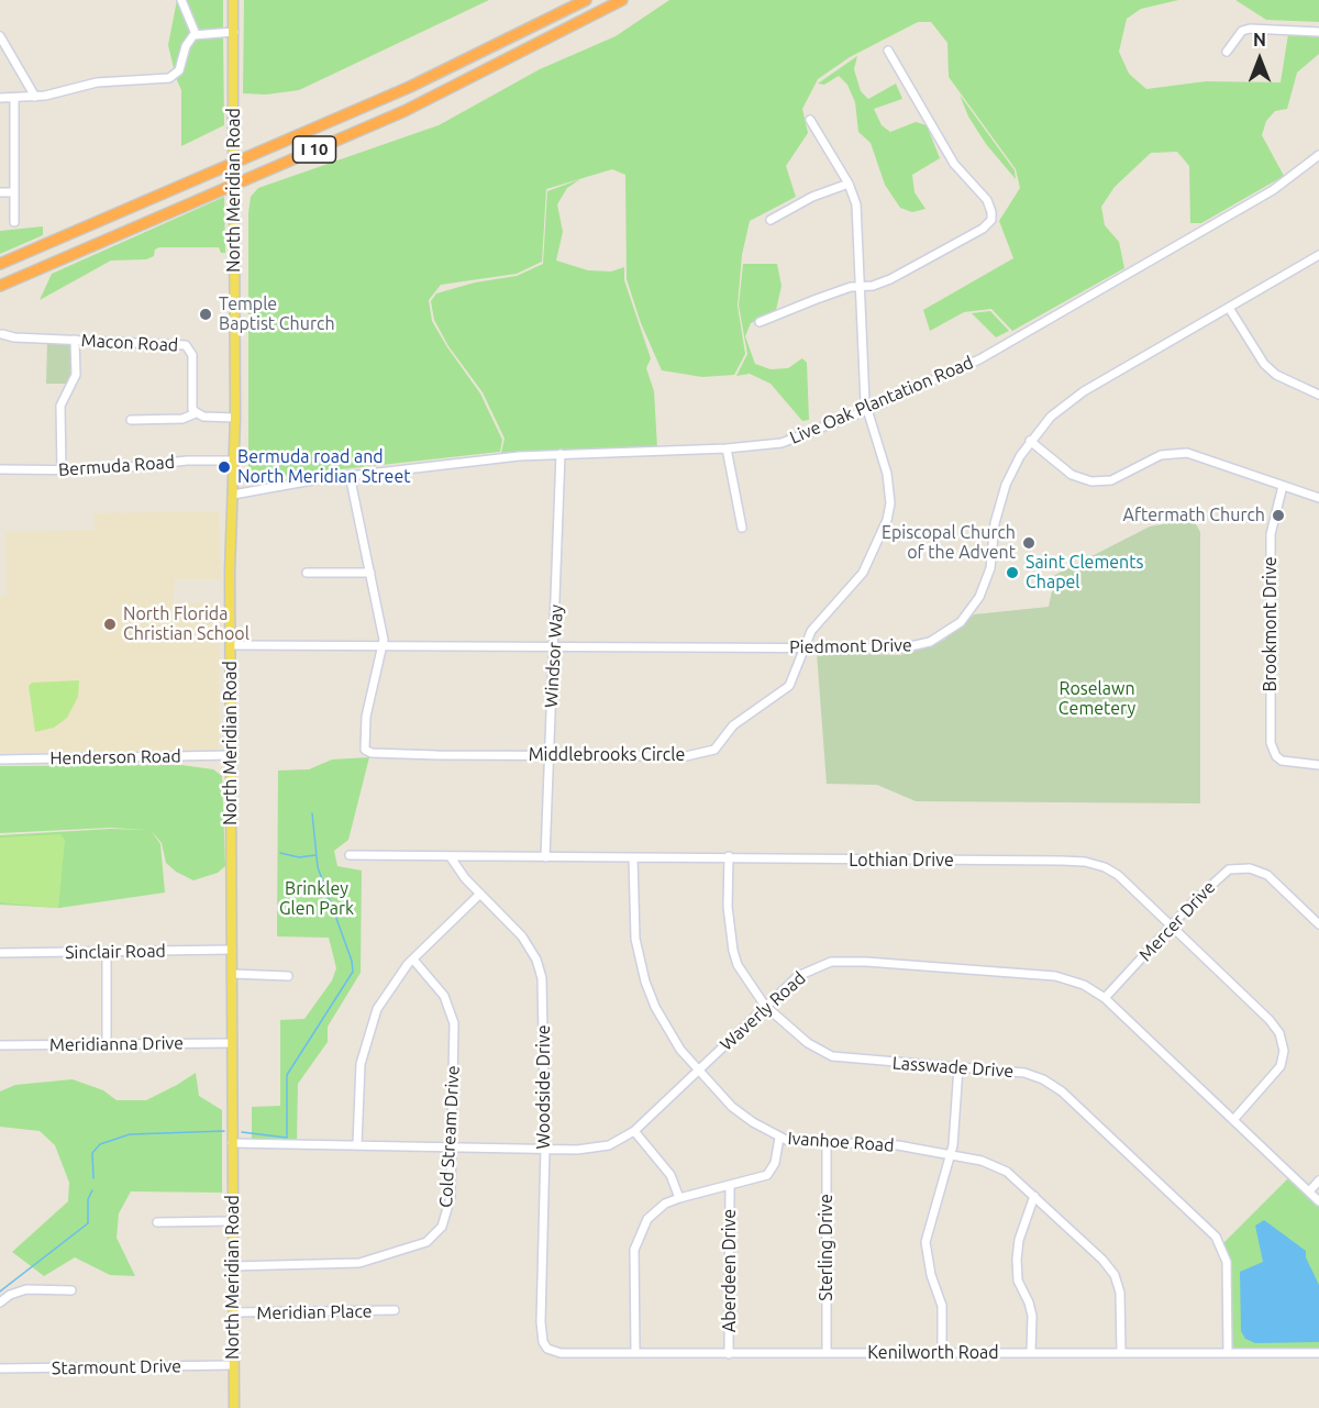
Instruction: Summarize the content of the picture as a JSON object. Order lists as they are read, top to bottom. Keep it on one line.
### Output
{"streets":{"highway":["I 10"],"main road":["North Meridian Road"],"street":["Macon Road","Live Oak Plantation Road","Bermuda Road","Brookmont Drive","Piedmont Drive","Windsor Way","Middlebrooks Circle","Henderson Road","Lothian Drive","Mercer Drive","Sinclair Road","Waverly Road","Meridianna Drive","Lasswade Drive","Woodside Drive","Cold Stream Drive","Ivanhoe Road","Sterling Drive","Aberdeen Drive","Meridian Place","Kenilworth Road","Starmount Drive"]},"crossings":[["North Meridian Road","Live Oak Plantation Road"],["North Meridian Road","Bermuda Road"],["North Meridian Road","Piedmont Drive"],["North Meridian Road","Henderson Road"],["North Meridian Road","Sinclair Road"],["North Meridian Road","Waverly Road"],["North Meridian Road","Meridianna Drive"],["North Meridian Road","Cold Stream Drive"],["North Meridian Road","Meridian Place"],["North Meridian Road","Starmount Drive"],["Live Oak Plantation Road","Windsor Way"],["Live Oak Plantation Road","Middlebrooks Circle"],["Piedmont Drive","Windsor Way"],["Piedmont Drive","Middlebrooks Circle"],["Windsor Way","Middlebrooks Circle"],["Windsor Way","Lothian Drive"],["Lothian Drive","Mercer Drive"],["Lothian Drive","Waverly Road"],["Lothian Drive","Lasswade Drive"],["Lothian Drive","Woodside Drive"],["Lothian Drive","Ivanhoe Road"],["Mercer Drive","Waverly Road"],["Waverly Road","Lasswade Drive"],["Waverly Road","Woodside Drive"],["Waverly Road","Cold Stream Drive"],["Waverly Road","Ivanhoe Road"],["Lasswade Drive","Kenilworth Road"],["Woodside Drive","Kenilworth Road"],["Ivanhoe Road","Sterling Drive"],["Ivanhoe Road","Kenilworth Road"],["Sterling Drive","Kenilworth Road"],["Aberdeen Drive","Kenilworth Road"]],"parks":["Roselawn Cemetery","Brinkley Glen Park"],"places":["Temple Baptist Church","Bermuda road and North Meridian Street","Aftermath Church","Episcopal Church of the Advent","Saint Clements Chapel","North Florida Christian School"],"north":"top"}
